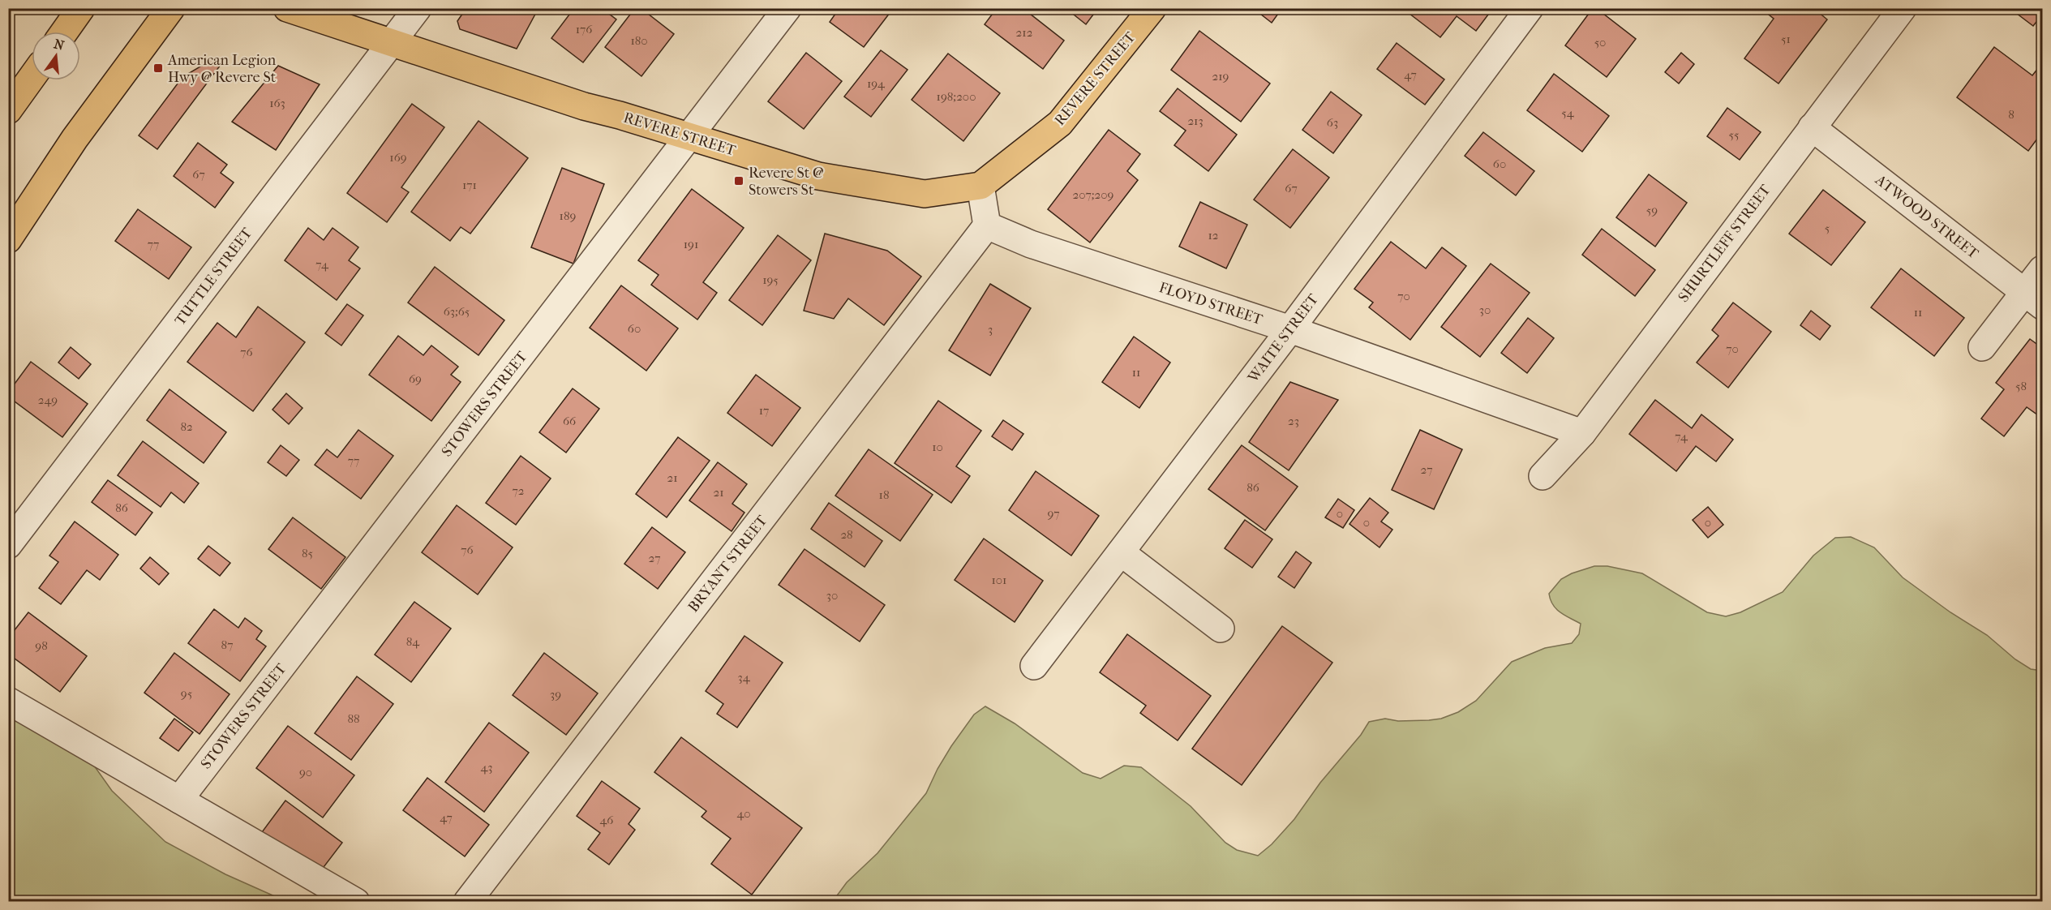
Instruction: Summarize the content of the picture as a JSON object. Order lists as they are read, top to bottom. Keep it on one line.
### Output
{"streets":{"main road":["REVERE STREET"],"street":["ATWOOD STREET","SHURTLEFF STREET","TUTTLE STREET","FLOYD STREET","WAITE STREET","STOWERS STREET","BRYANT STREET"]},"crossings":[["REVERE STREET","TUTTLE STREET"],["REVERE STREET","STOWERS STREET"],["ATWOOD STREET","SHURTLEFF STREET"],["SHURTLEFF STREET","FLOYD STREET"],["FLOYD STREET","WAITE STREET"],["FLOYD STREET","BRYANT STREET"]],"places":{"transit":["American Legion Hwy @ Revere St","Revere St @ Stowers St"]},"house_numbers":["176","212","51","180","50","47","219","194","198;200","163","54","8","213","63","55","169","60","67","171","67","207;209","59","189","5","12","77","191","74","195","70","30","63;65","11","60","3","70","76","11","69","58","249","17","66","23","82","74","10","77","27","21","86","72","21","18","86","97","0","0","0","28","76","85","27","101","30","84","87","98","34","95","39","88","43","90","40","47","46"],"north":"top"}
